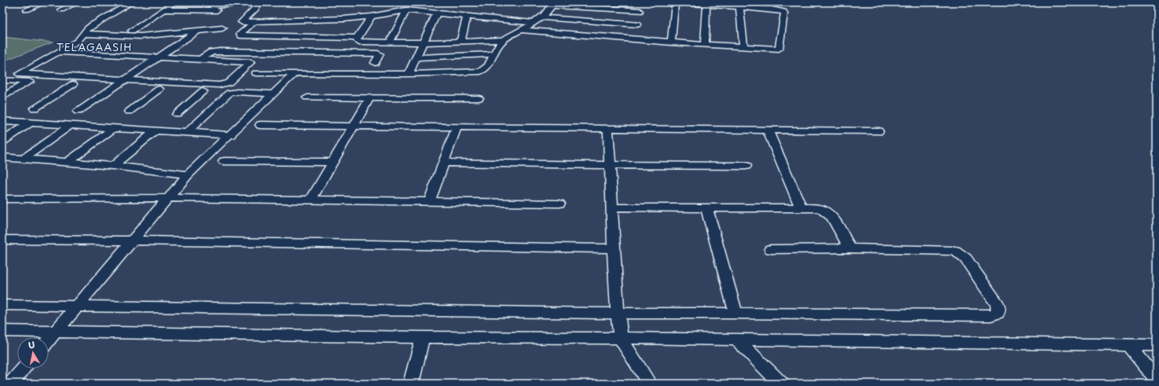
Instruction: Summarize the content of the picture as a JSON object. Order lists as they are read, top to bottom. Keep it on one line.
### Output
{"districts":["TELAGAASIH"],"north":"top"}
